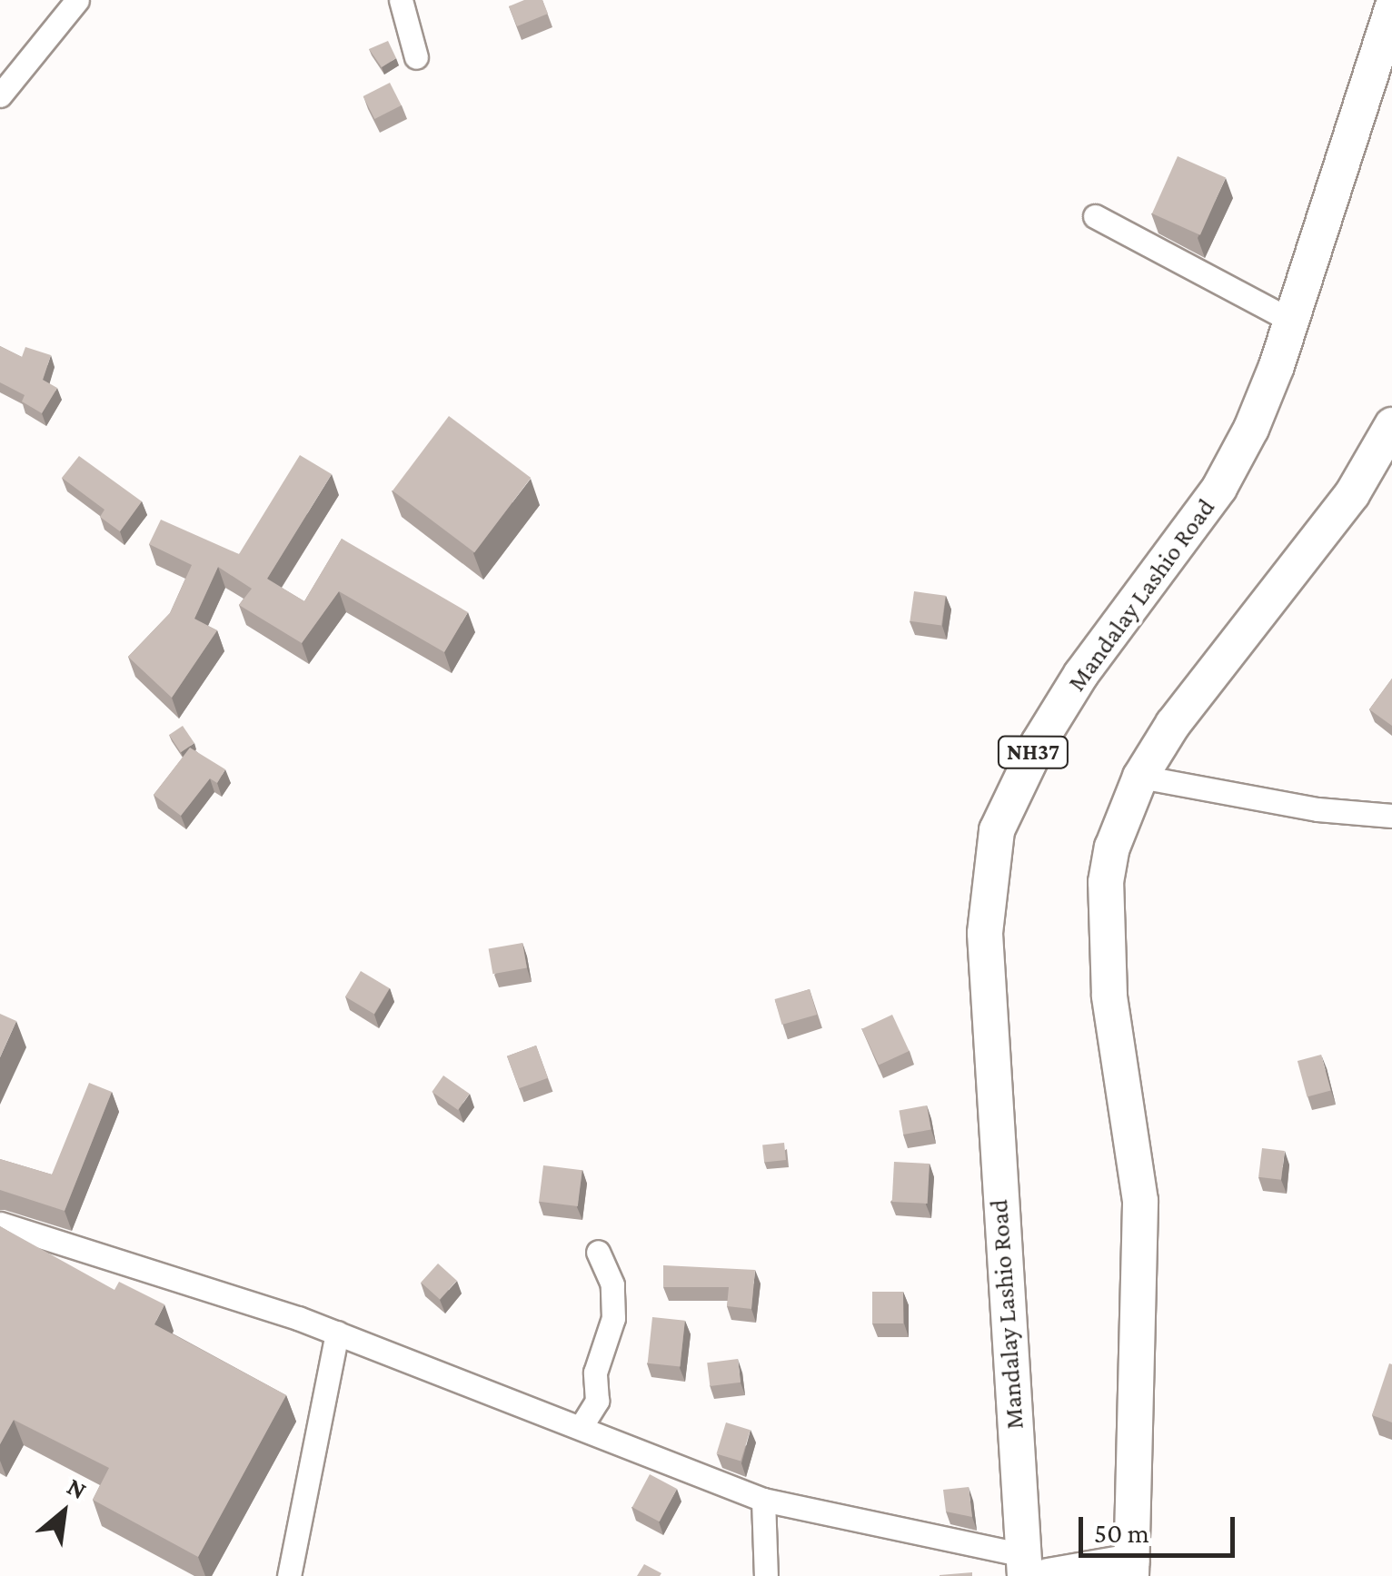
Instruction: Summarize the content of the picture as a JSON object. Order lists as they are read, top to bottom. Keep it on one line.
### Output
{"streets":{"highway":["Mandalay Lashio Road","NH37"]},"scale_bar":"50 m","north":"top right"}
